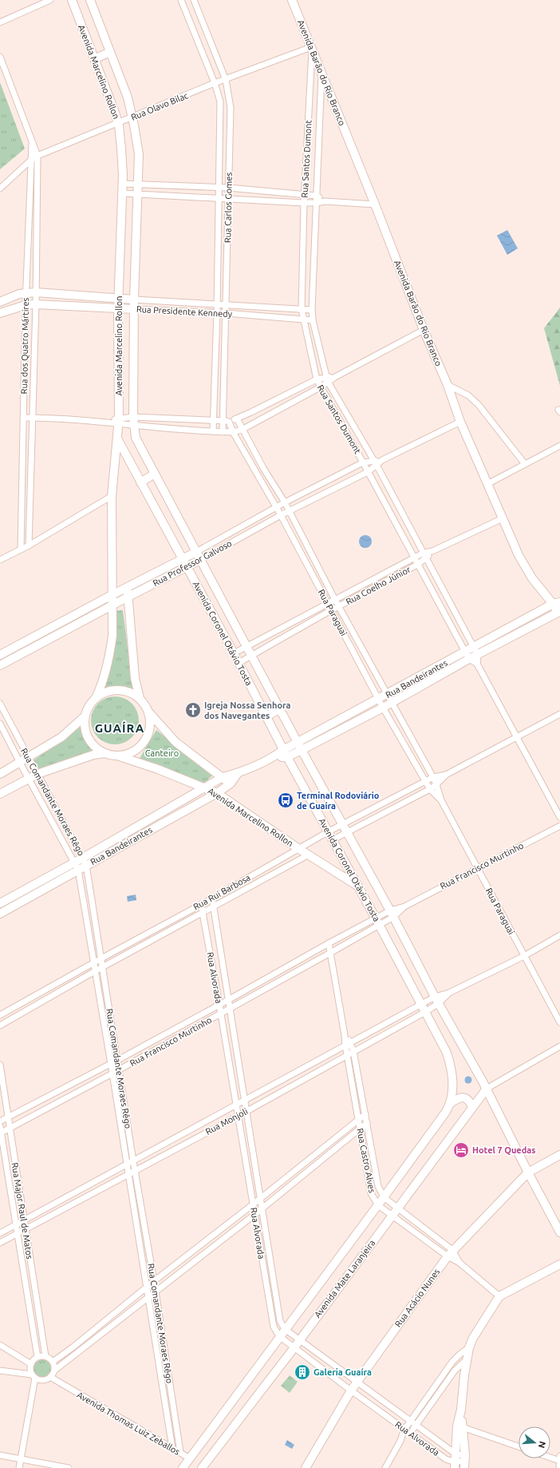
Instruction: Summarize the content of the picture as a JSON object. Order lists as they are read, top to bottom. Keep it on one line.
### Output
{"streets":{"street":["Avenida Marcelino Rollon","Avenida Barão do Rio Branco","Rua Olavo Bilac","Rua Santos Dumont","Rua Carlos Gomes","Rua Presidente Kennedy","Rua dos Quatro Mártires","Rua Professor Galvoso","Rua Coelho Júnior","Rua Paraguai","Avenida Coronel Otávio Tosta","Rua Bandeirantes","Rua Comandante Moraes Rêgo","Rua Francisco Murtinho","Rua Rui Barbosa","Rua Alvorada","Rua Monjoli","Rua Castro Alves","Rua Major Raul de Matos","Avenida Mate Laranjeira","Rua Acácio Nunes","Avenida Thomas Luiz Zeballos"]},"crossings":[["Avenida Marcelino Rollon","Rua Olavo Bilac"],["Avenida Marcelino Rollon","Rua Presidente Kennedy"],["Avenida Marcelino Rollon","Rua Professor Galvoso"],["Avenida Marcelino Rollon","Avenida Coronel Otávio Tosta"],["Avenida Marcelino Rollon","Rua Bandeirantes"],["Avenida Marcelino Rollon","Rua Rui Barbosa"],["Avenida Barão do Rio Branco","Rua Olavo Bilac"],["Avenida Barão do Rio Branco","Rua Santos Dumont"],["Avenida Barão do Rio Branco","Rua Professor Galvoso"],["Avenida Barão do Rio Branco","Rua Coelho Júnior"],["Avenida Barão do Rio Branco","Rua Bandeirantes"],["Rua Olavo Bilac","Rua Santos Dumont"],["Rua Olavo Bilac","Rua Carlos Gomes"],["Rua Olavo Bilac","Rua dos Quatro Mártires"],["Rua Santos Dumont","Rua Presidente Kennedy"],["Rua Santos Dumont","Rua Professor Galvoso"],["Rua Santos Dumont","Rua Coelho Júnior"],["Rua Santos Dumont","Rua Bandeirantes"],["Rua Carlos Gomes","Rua Presidente Kennedy"],["Rua Presidente Kennedy","Rua dos Quatro Mártires"],["Rua Professor Galvoso","Rua Paraguai"],["Rua Professor Galvoso","Avenida Coronel Otávio Tosta"],["Rua Coelho Júnior","Rua Paraguai"],["Rua Coelho Júnior","Avenida Coronel Otávio Tosta"],["Rua Paraguai","Rua Bandeirantes"],["Rua Paraguai","Rua Francisco Murtinho"],["Rua Paraguai","Rua Rui Barbosa"],["Rua Paraguai","Rua Monjoli"],["Avenida Coronel Otávio Tosta","Rua Bandeirantes"],["Avenida Coronel Otávio Tosta","Rua Francisco Murtinho"],["Avenida Coronel Otávio Tosta","Rua Rui Barbosa"],["Avenida Coronel Otávio Tosta","Rua Monjoli"],["Avenida Coronel Otávio Tosta","Avenida Mate Laranjeira"],["Avenida Coronel Otávio Tosta","Rua Acácio Nunes"],["Rua Bandeirantes","Rua Comandante Moraes Rêgo"],["Rua Comandante Moraes Rêgo","Rua Francisco Murtinho"],["Rua Comandante Moraes Rêgo","Rua Rui Barbosa"],["Rua Comandante Moraes Rêgo","Rua Monjoli"],["Rua Comandante Moraes Rêgo","Avenida Thomas Luiz Zeballos"],["Rua Francisco Murtinho","Rua Alvorada"],["Rua Francisco Murtinho","Rua Castro Alves"],["Rua Francisco Murtinho","Rua Major Raul de Matos"],["Rua Rui Barbosa","Rua Alvorada"],["Rua Alvorada","Rua Monjoli"],["Rua Alvorada","Avenida Mate Laranjeira"],["Rua Alvorada","Rua Acácio Nunes"],["Rua Monjoli","Rua Castro Alves"],["Rua Monjoli","Rua Major Raul de Matos"],["Rua Castro Alves","Avenida Mate Laranjeira"],["Rua Castro Alves","Rua Acácio Nunes"],["Rua Major Raul de Matos","Avenida Thomas Luiz Zeballos"],["Avenida Mate Laranjeira","Avenida Thomas Luiz Zeballos"]],"districts":["GUAÍRA"],"parks":["Canteiro"],"places":{"church":["Igreja Nossa Senhora dos Navegantes"],"bus stop":["Terminal Rodoviário de Guaíra"],"hotel":["Hotel 7 Quedas"],"building":["Galeria Guaíra"]},"north":"right"}
